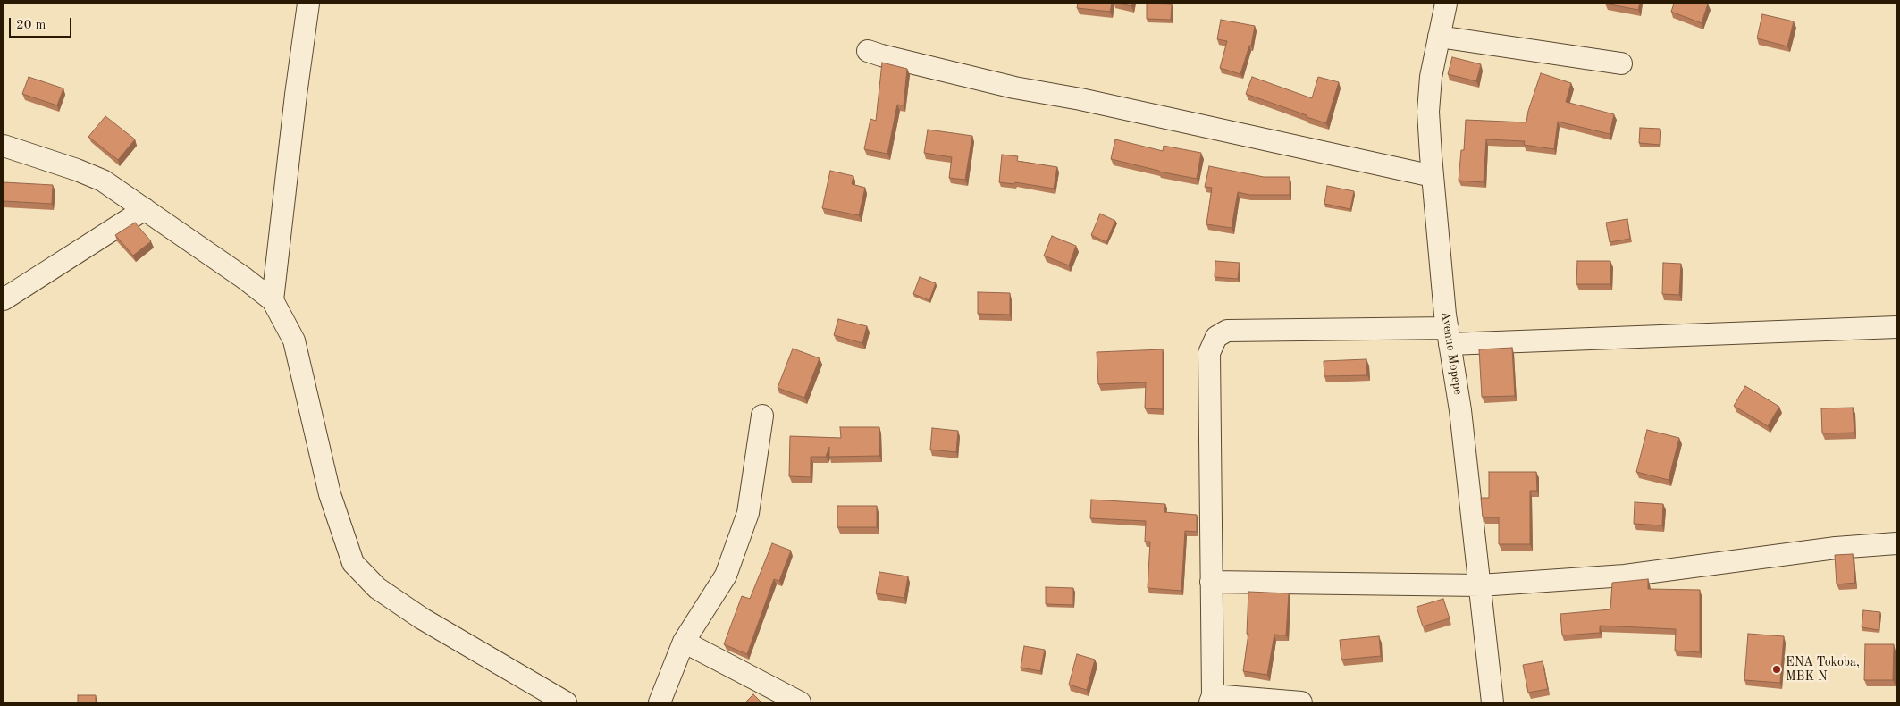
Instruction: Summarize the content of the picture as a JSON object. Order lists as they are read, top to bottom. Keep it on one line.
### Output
{"streets":{"street":["Avenue Mopepe"]},"places":["ENA Tokoba, MBK N"],"scale_bar":"20 m"}
